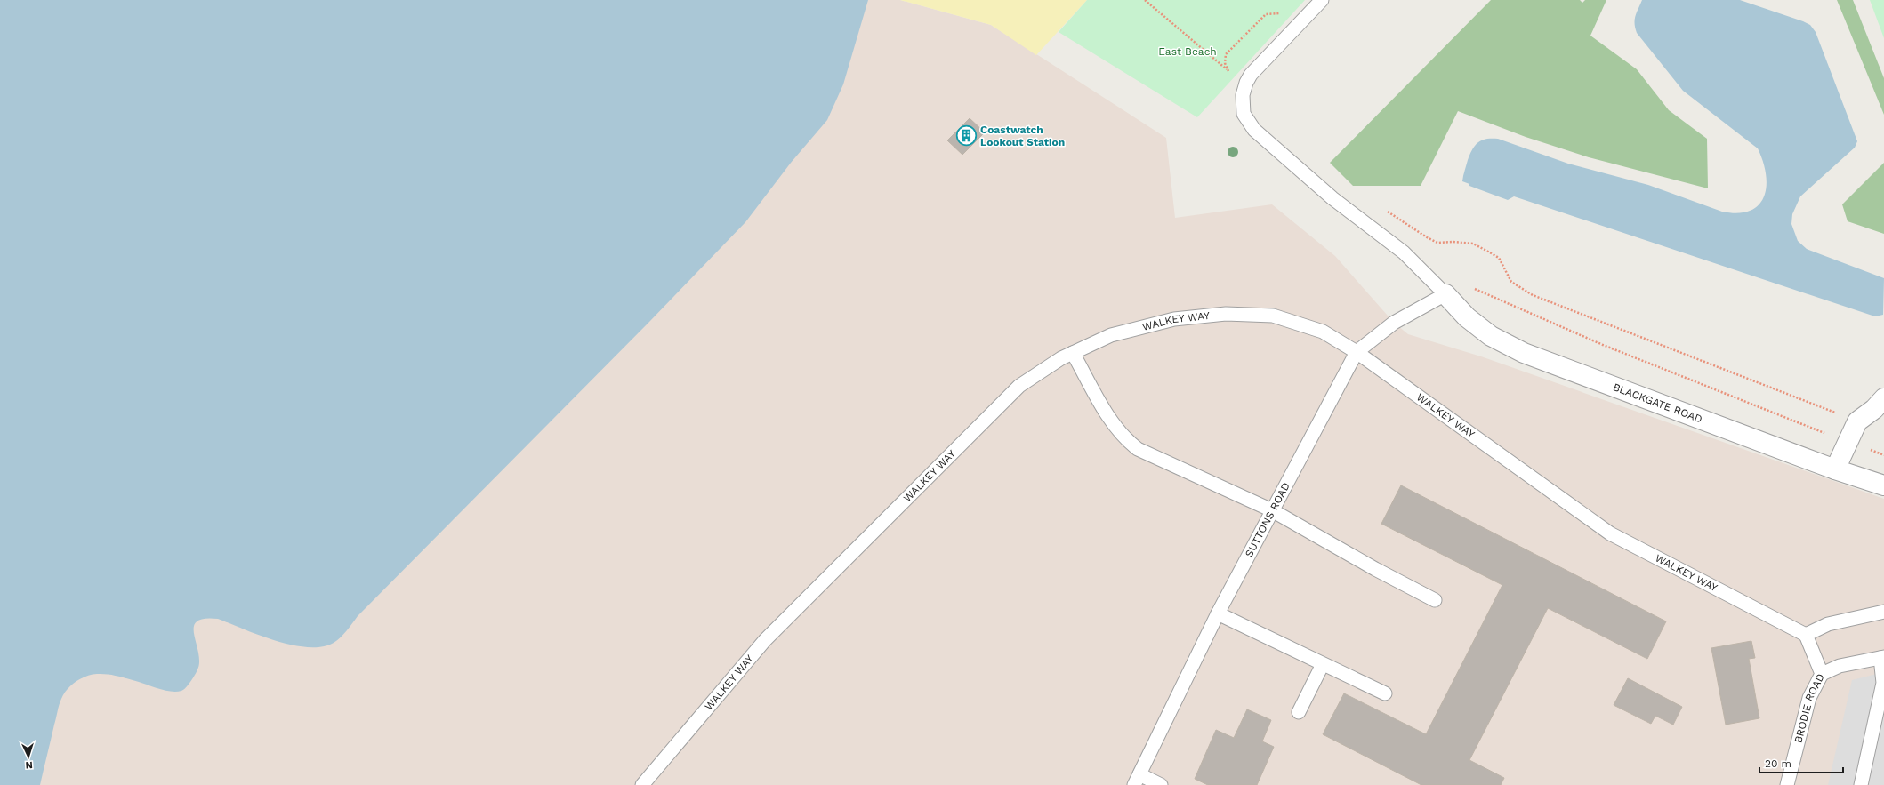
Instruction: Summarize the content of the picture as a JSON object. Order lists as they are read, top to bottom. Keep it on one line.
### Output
{"streets":{"street":["BLACKGATE ROAD"],"lane":["WALKEY WAY","SUTTONS ROAD","BRODIE ROAD"]},"crossings":[["WALKEY WAY","SUTTONS ROAD"],["WALKEY WAY","BRODIE ROAD"],["BLACKGATE ROAD","SUTTONS ROAD"]],"parks":["East Beach"],"places":{"building":["Coastwatch Lookout Station"]},"scale_bar":"20 m","north":"bottom"}
